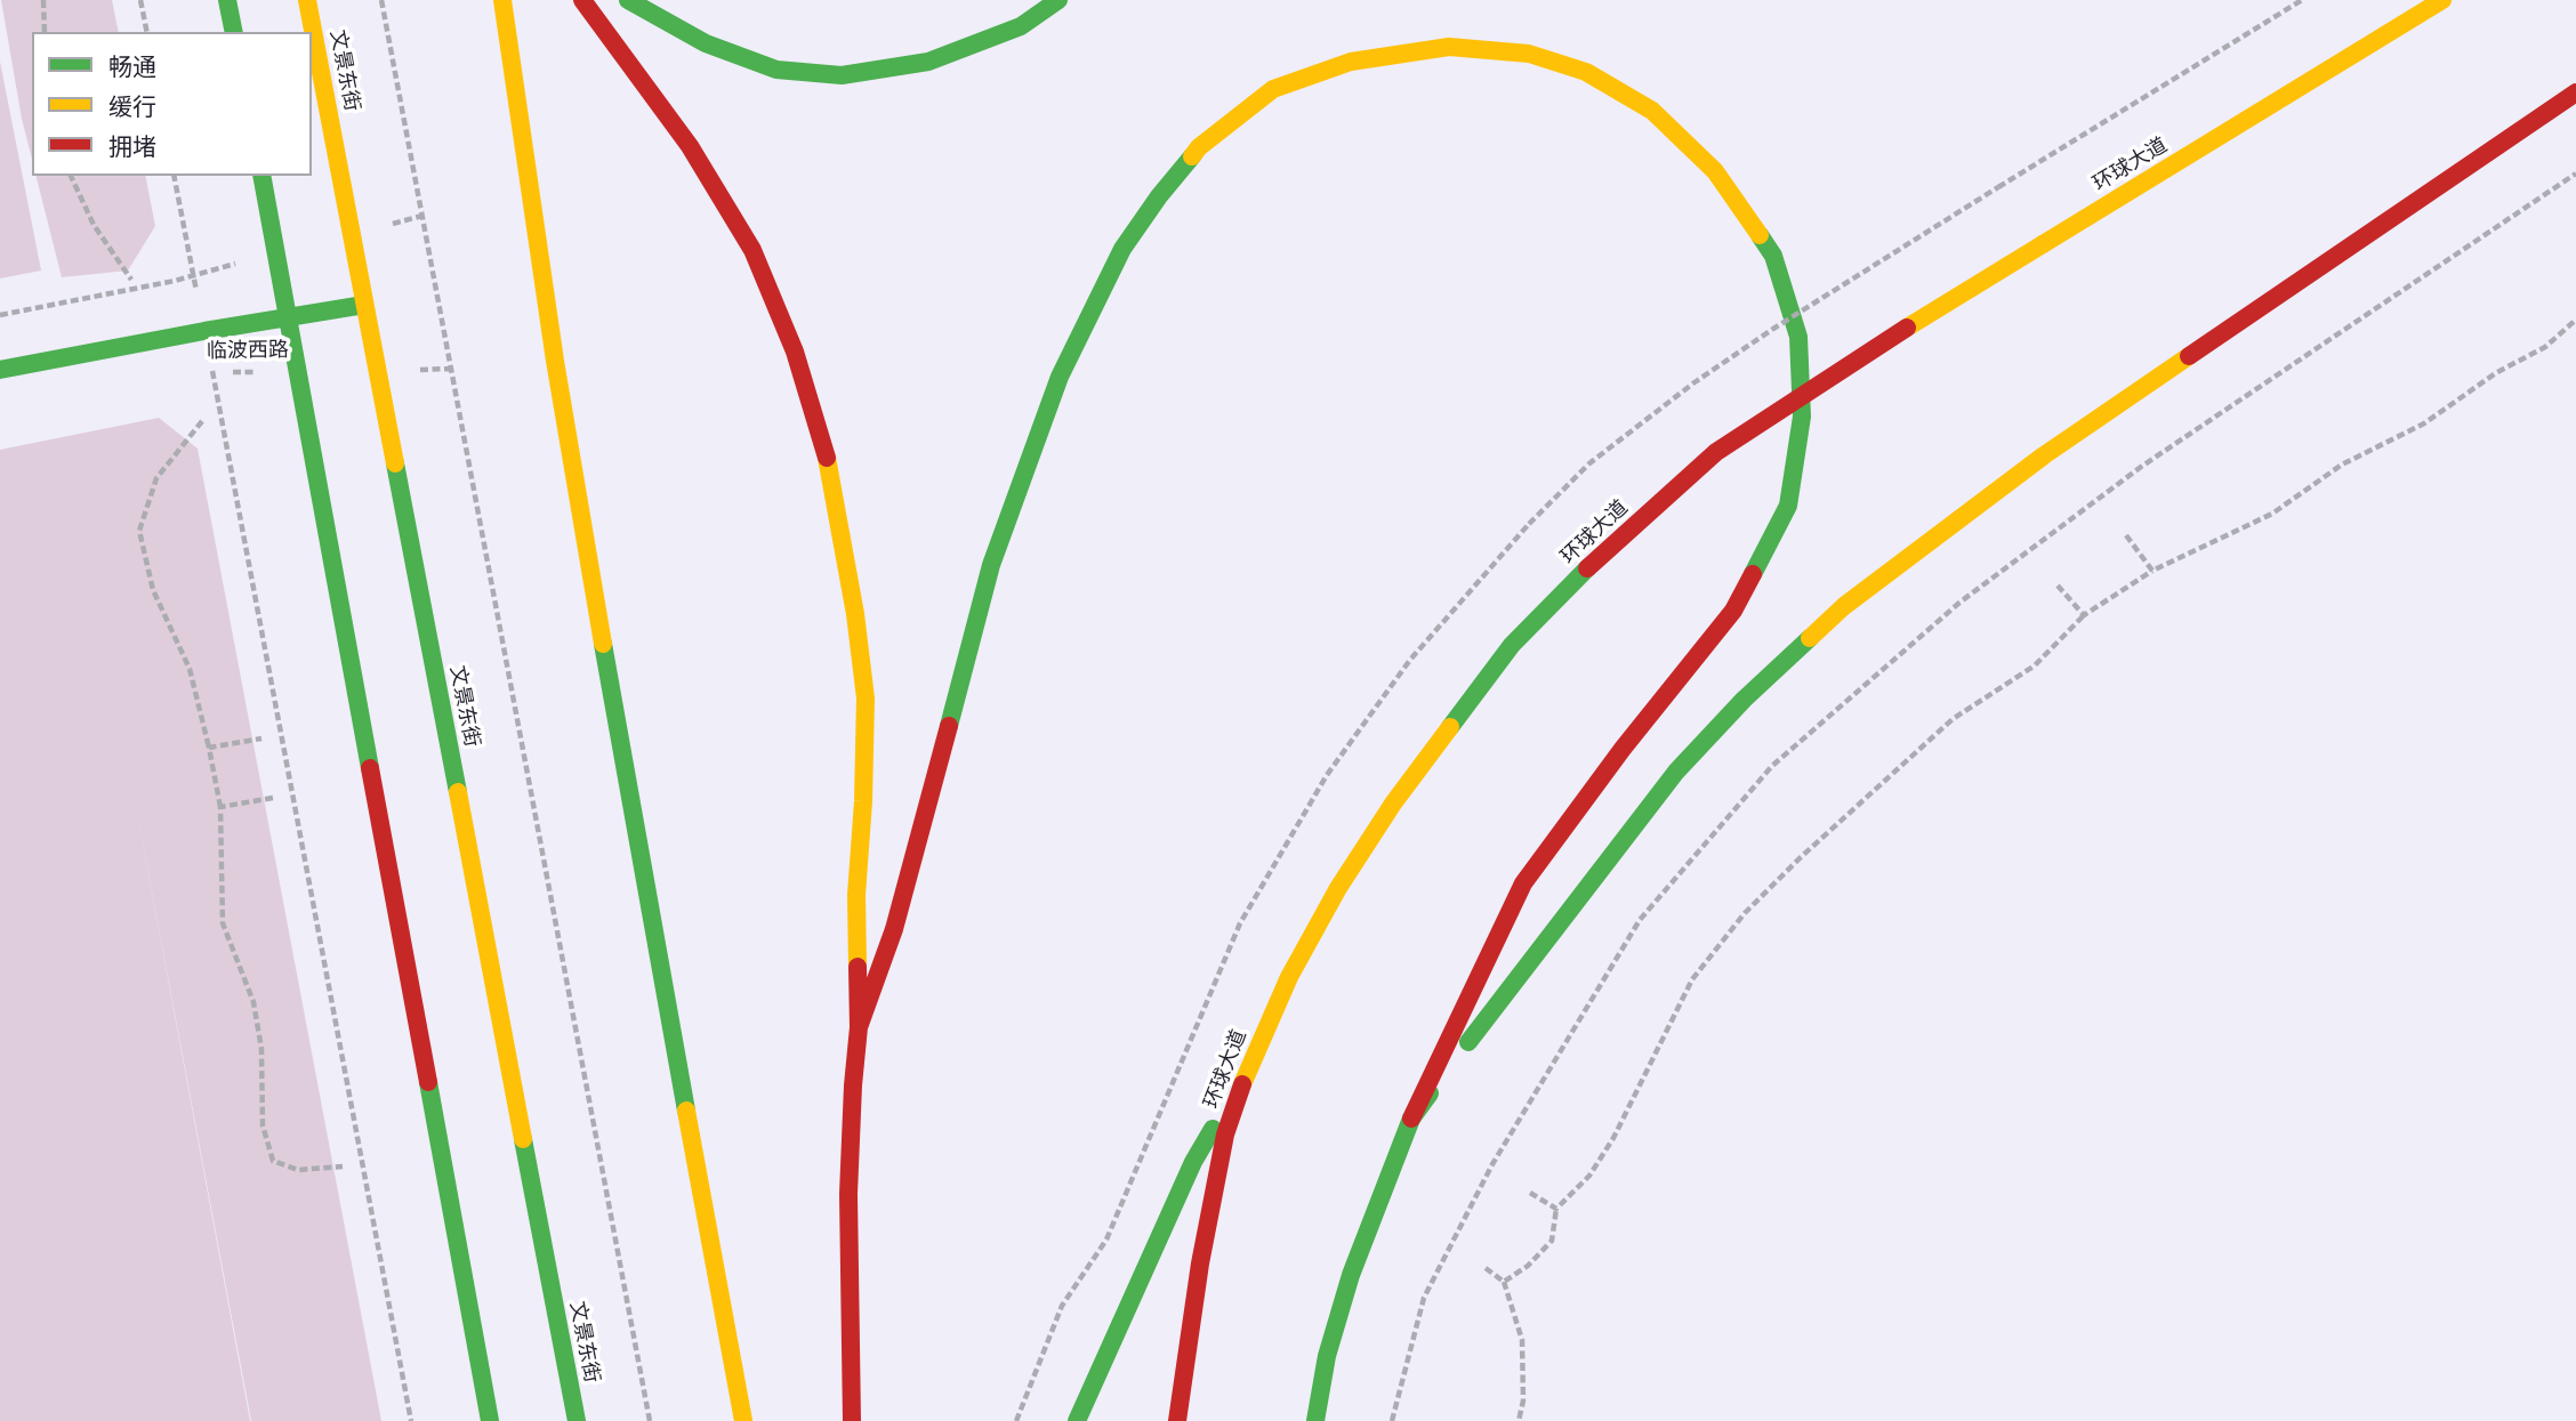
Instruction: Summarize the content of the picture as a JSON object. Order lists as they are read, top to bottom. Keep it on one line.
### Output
{"streets":{"main road":["文景东街","环球大道","临波西路"]},"crossings":[["文景东街","临波西路"]],"legend":["畅通","缓行","拥堵"]}
